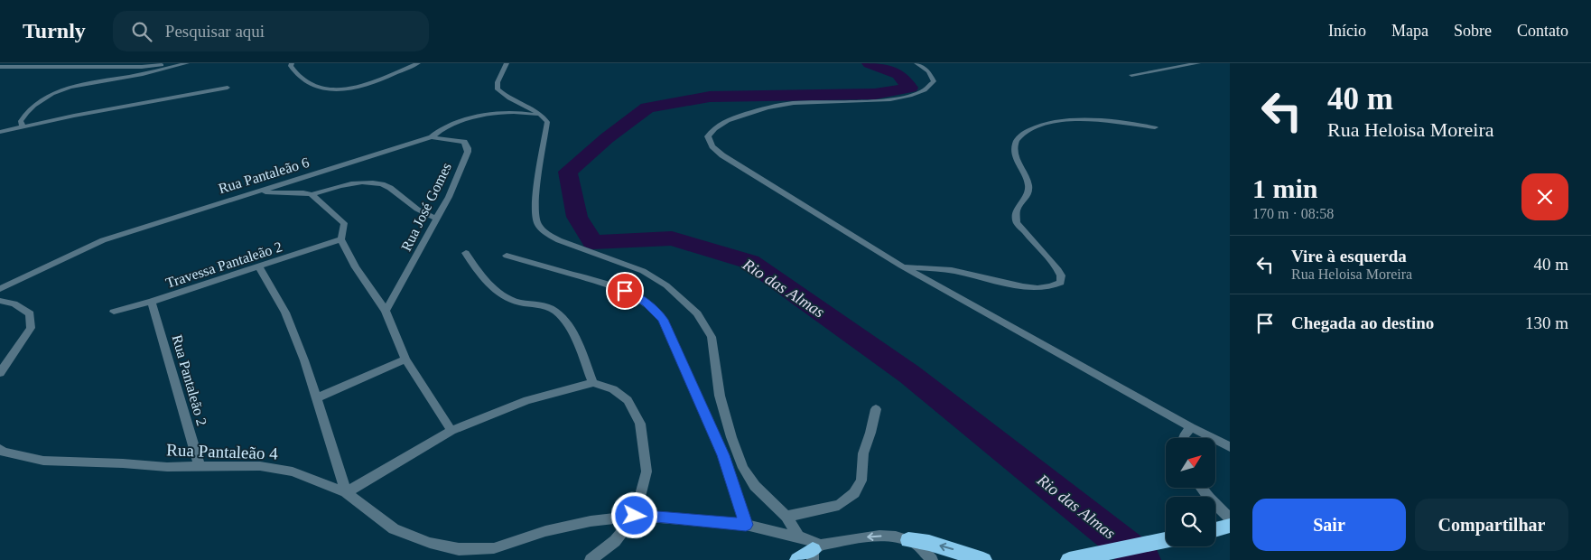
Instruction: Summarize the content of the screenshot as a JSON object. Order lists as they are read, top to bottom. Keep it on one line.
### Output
{"streets":{"street":["Rua Pantaleão 6","Rua José Gomes","Travessa Pantaleão 2","Rua Pantaleão 2","Rua Pantaleão 4"]},"crossings":[["Rua Pantaleão 6","Rua José Gomes"],["Travessa Pantaleão 2","Rua Pantaleão 2"],["Rua Pantaleão 2","Rua Pantaleão 4"]],"water":["Rio das Almas"],"north":"top right","page":{"header":"Turnly","search":"Pesquisar aqui","nav":["Início","Mapa","Sobre","Contato"],"turn":["40 m","Rua Heloisa Moreira"],"heading":["1 min","170 m · 08:58"],"list":[{"name":"Vire à esquerda","note":"Rua Heloisa Moreira","value":"40 m"},{"name":"Chegada ao destino","value":"130 m"}],"buttons":["Sair","Compartilhar"]}}
